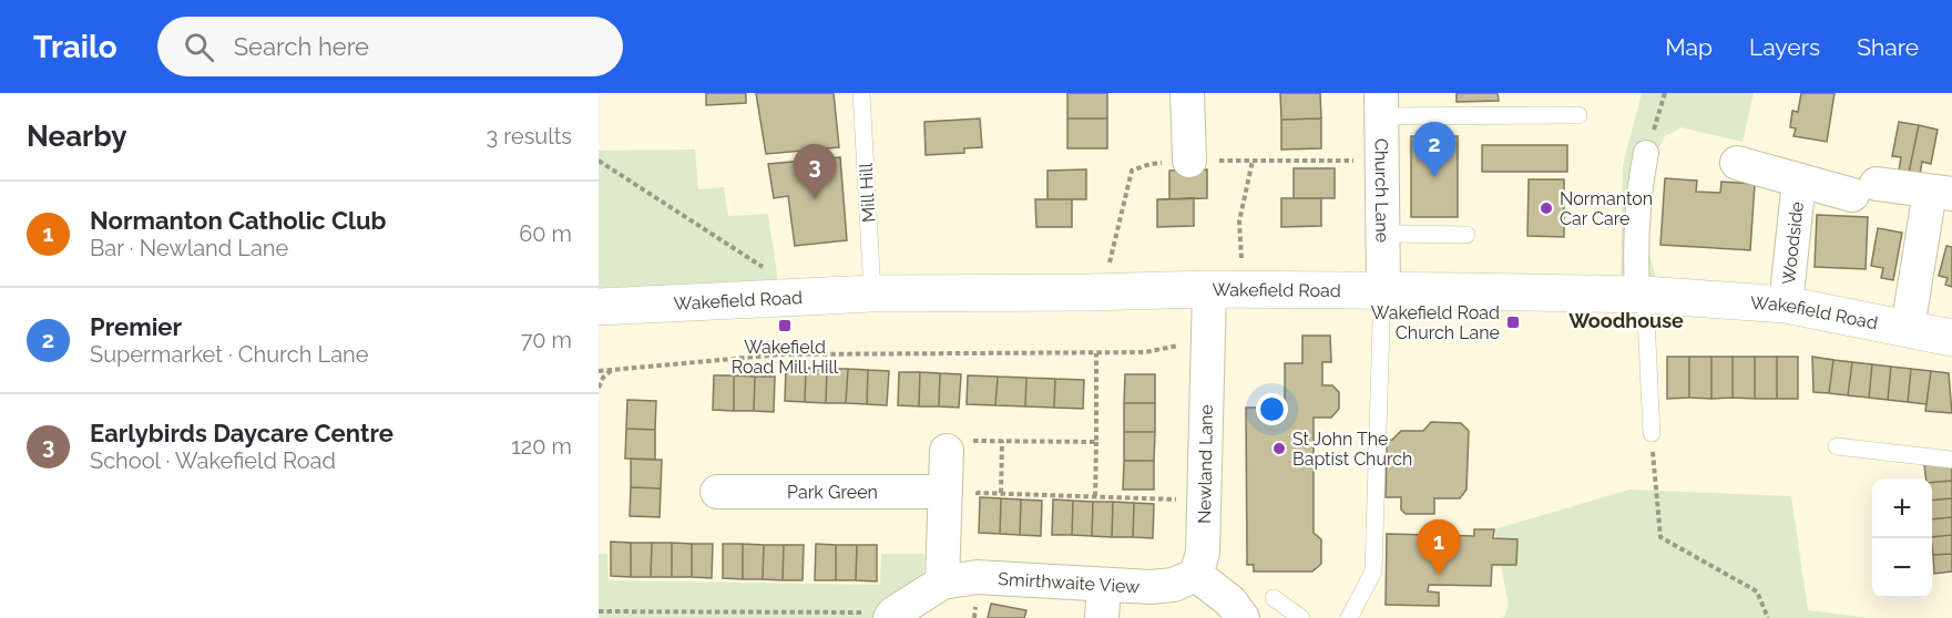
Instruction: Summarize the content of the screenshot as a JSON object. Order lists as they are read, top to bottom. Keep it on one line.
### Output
{"streets":{"street":["Church Lane","Woodside","Wakefield Road","Newland Lane","Park Green","Smirthwaite View"],"lane":["Mill Hill"]},"crossings":[["Church Lane","Wakefield Road"],["Mill Hill","Wakefield Road"],["Woodside","Wakefield Road"],["Wakefield Road","Newland Lane"],["Newland Lane","Smirthwaite View"]],"districts":["Woodhouse"],"places":{"other":["Normanton Car Care","St John The Baptist Church"],"transit":["Wakefield Road Church Lane","Wakefield Road Mill Hill"]},"page":{"header":"Trailo","search":"Search here","nav":["Map","Layers","Share"],"heading":["Nearby","3 results"],"pins":["2","3","1"],"list":[{"mark":"1","name":"Normanton Catholic Club","note":"Bar · Newland Lane","value":"60 m"},{"mark":"2","name":"Premier","note":"Supermarket · Church Lane","value":"70 m"},{"mark":"3","name":"Earlybirds Daycare Centre","note":"School · Wakefield Road","value":"120 m"}],"map_buttons":["+","−"]}}
